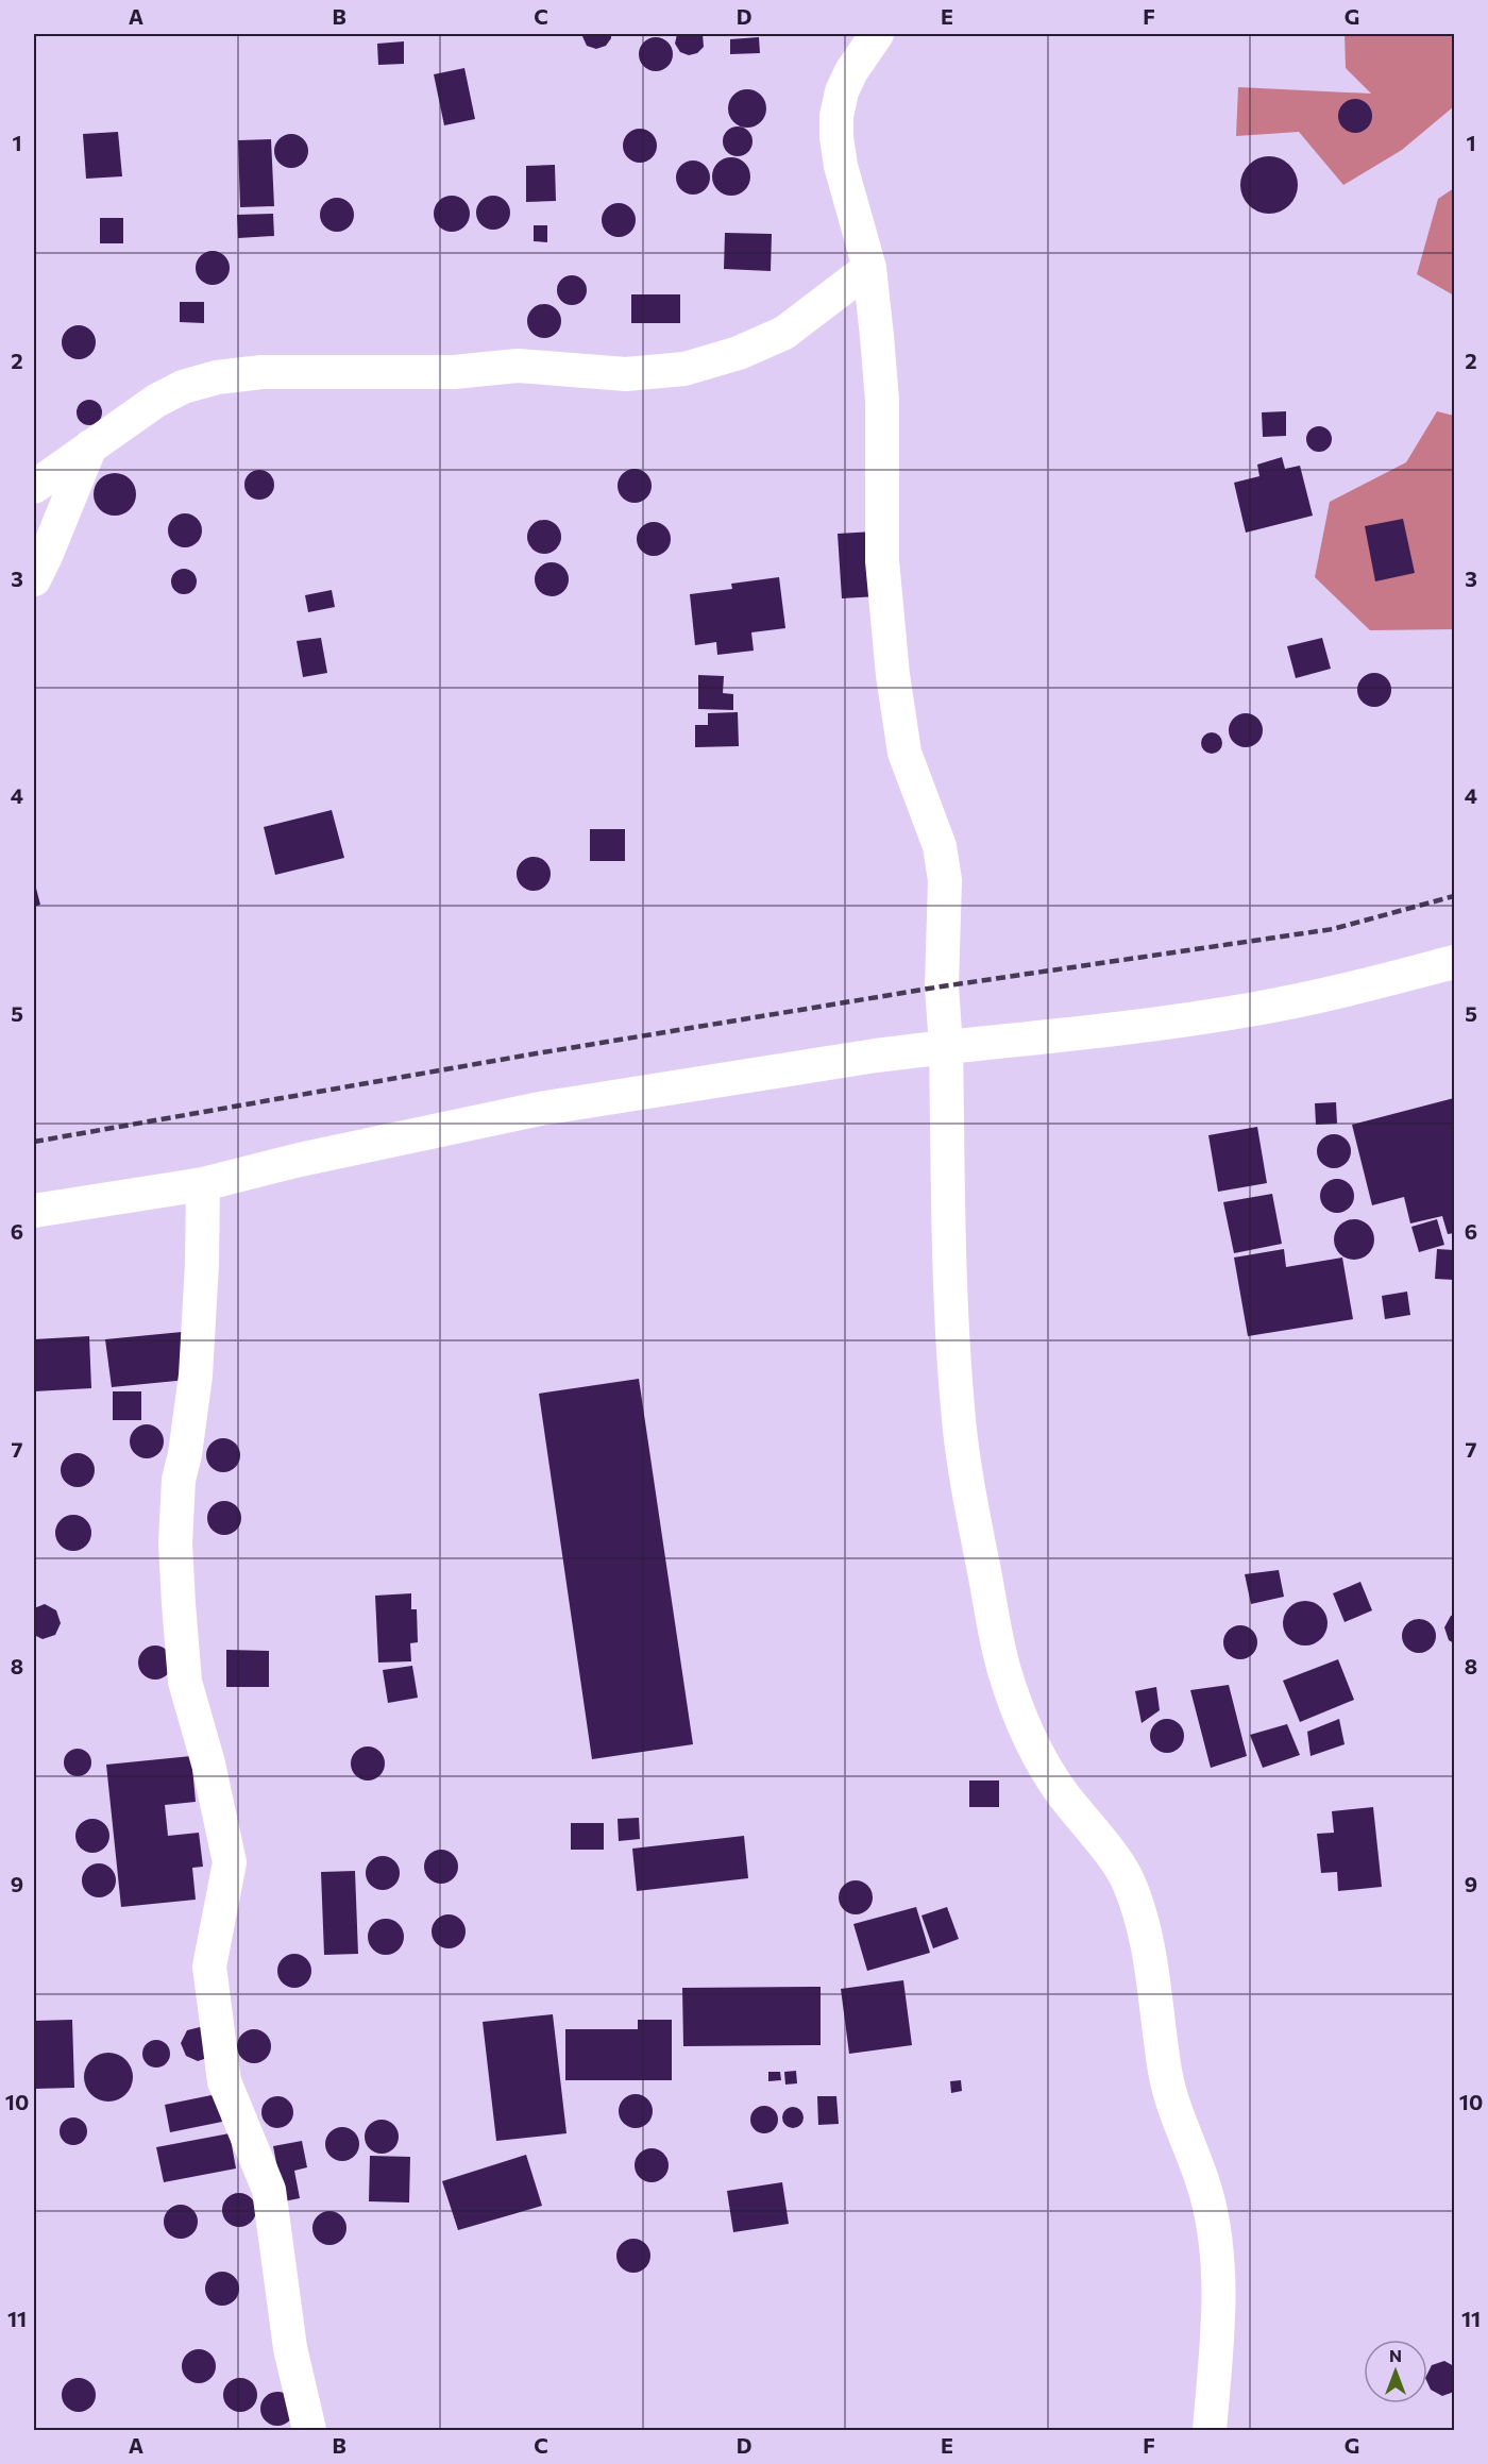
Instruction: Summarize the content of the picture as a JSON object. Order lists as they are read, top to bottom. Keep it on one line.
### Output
{"north":"top","grid":{"columns":["A","B","C","D","E","F","G"],"rows":["1","2","3","4","5","6","7","8","9","10","11"]}}
